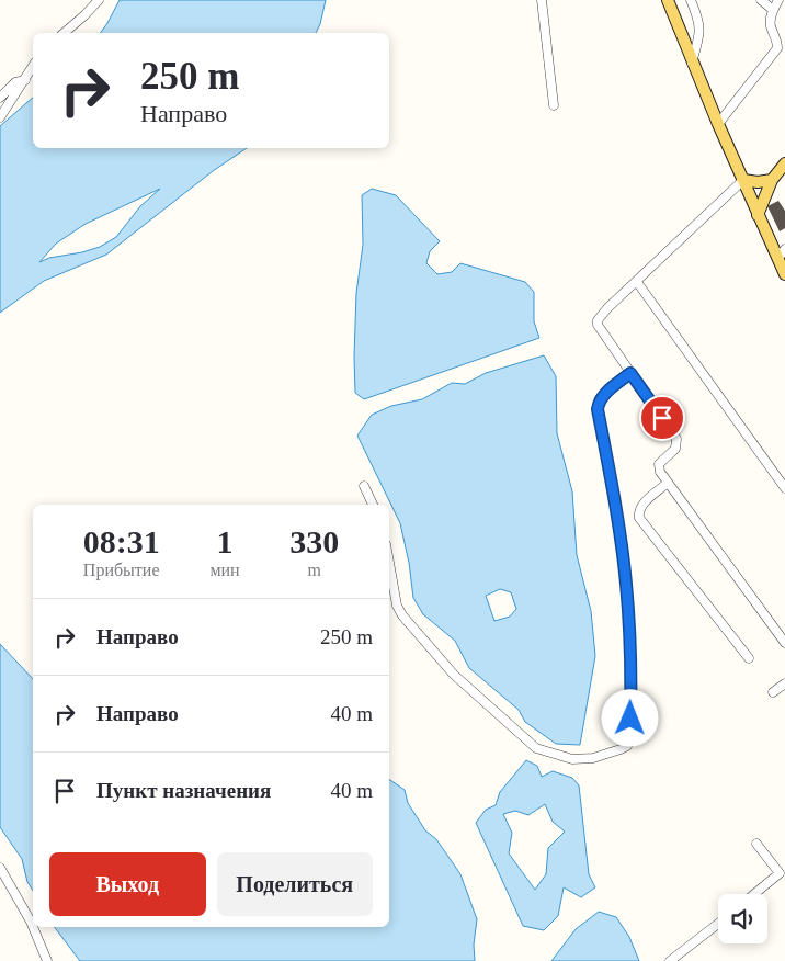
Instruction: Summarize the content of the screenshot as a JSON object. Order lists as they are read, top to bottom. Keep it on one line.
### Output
{"page":{"turn":["250 m","Направо"],"eta":["08:31","Прибытие","1","мин","330","m"],"list":[{"name":"Направо","value":"250 m"},{"name":"Направо","value":"40 m"},{"name":"Пункт назначения","value":"40 m"}],"buttons":["Выход","Поделиться"]}}
